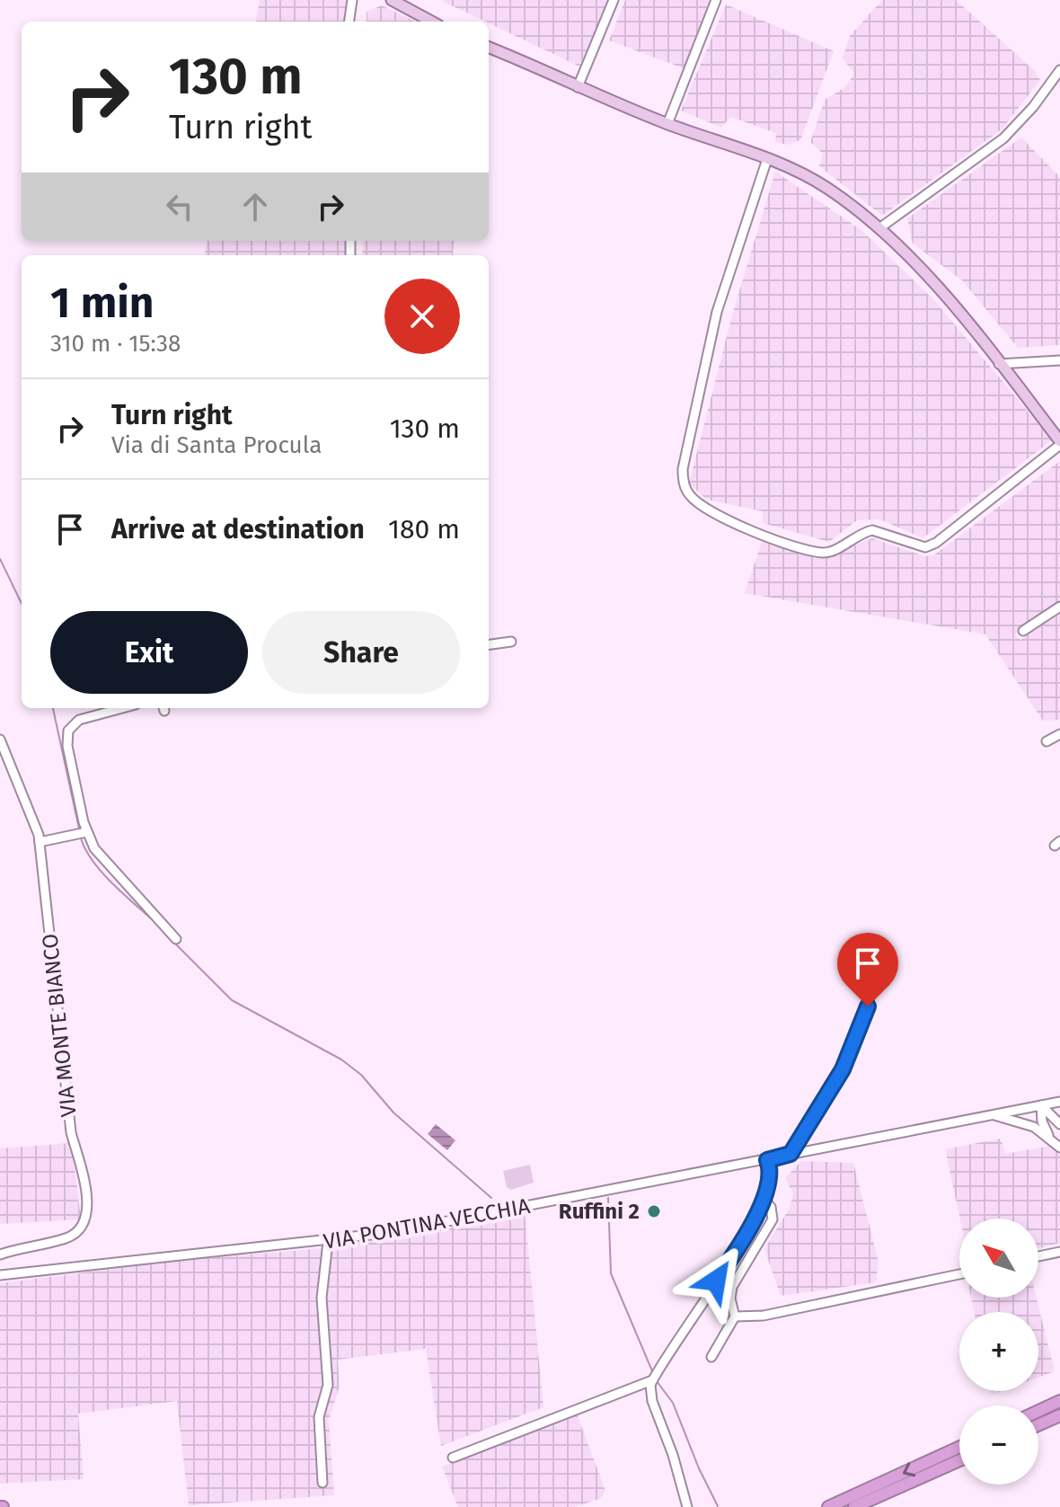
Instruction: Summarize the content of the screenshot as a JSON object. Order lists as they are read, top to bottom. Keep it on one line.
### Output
{"streets":{"street":["VIA MONTE BIANCO","VIA PONTINA VECCHIA"]},"places":["Ruffini 2"],"north":"top left","page":{"turn":["130 m","Turn right"],"heading":["1 min","310 m · 15:38"],"list":[{"name":"Turn right","note":"Via di Santa Procula","value":"130 m"},{"name":"Arrive at destination","value":"180 m"}],"buttons":["Exit","Share"],"map_buttons":["+","−"]}}
